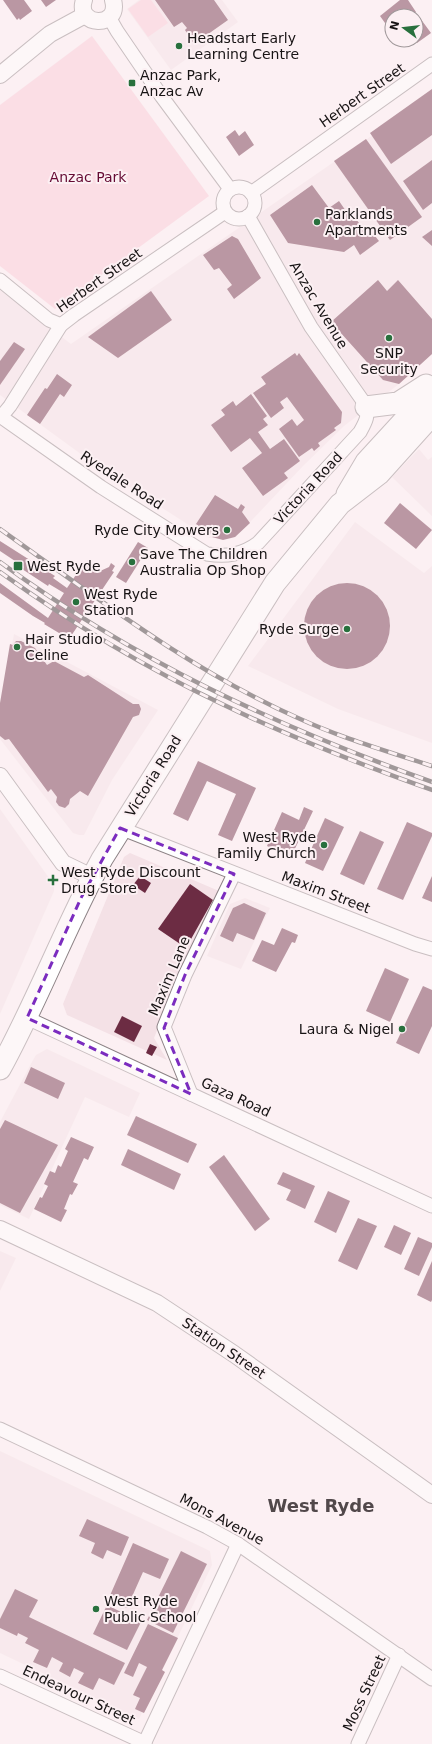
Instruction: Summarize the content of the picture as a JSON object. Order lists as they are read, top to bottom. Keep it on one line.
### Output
{"streets":{"highway":["Victoria Road"],"street":["Herbert Street","Anzac Avenue","Ryedale Road","Maxim Street","Maxim Lane","Gaza Road","Station Street","Mons Avenue","Moss Street","Endeavour Street"]},"crossings":[["Herbert Street","Anzac Avenue"],["Herbert Street","Ryedale Road"],["Anzac Avenue","Victoria Road"],["Ryedale Road","Victoria Road"],["Victoria Road","Maxim Street"],["Victoria Road","Gaza Road"],["Maxim Street","Maxim Lane"],["Maxim Lane","Gaza Road"],["Mons Avenue","Moss Street"]],"districts":["West Ryde"],"parks":["Anzac Park"],"places":{"other":["Headstart Early Learning Centre","Parklands Apartments","SNP Security","Ryde City Mowers","Save The Children Australia Op Shop","West Ryde Station","Ryde Surge","Hair Studio Celine","West Ryde Family Church","Laura & Nigel","West Ryde Public School"],"transit":["Anzac Park, Anzac Av","West Ryde"],"health":["West Ryde Discount Drug Store"]},"north":"left"}
